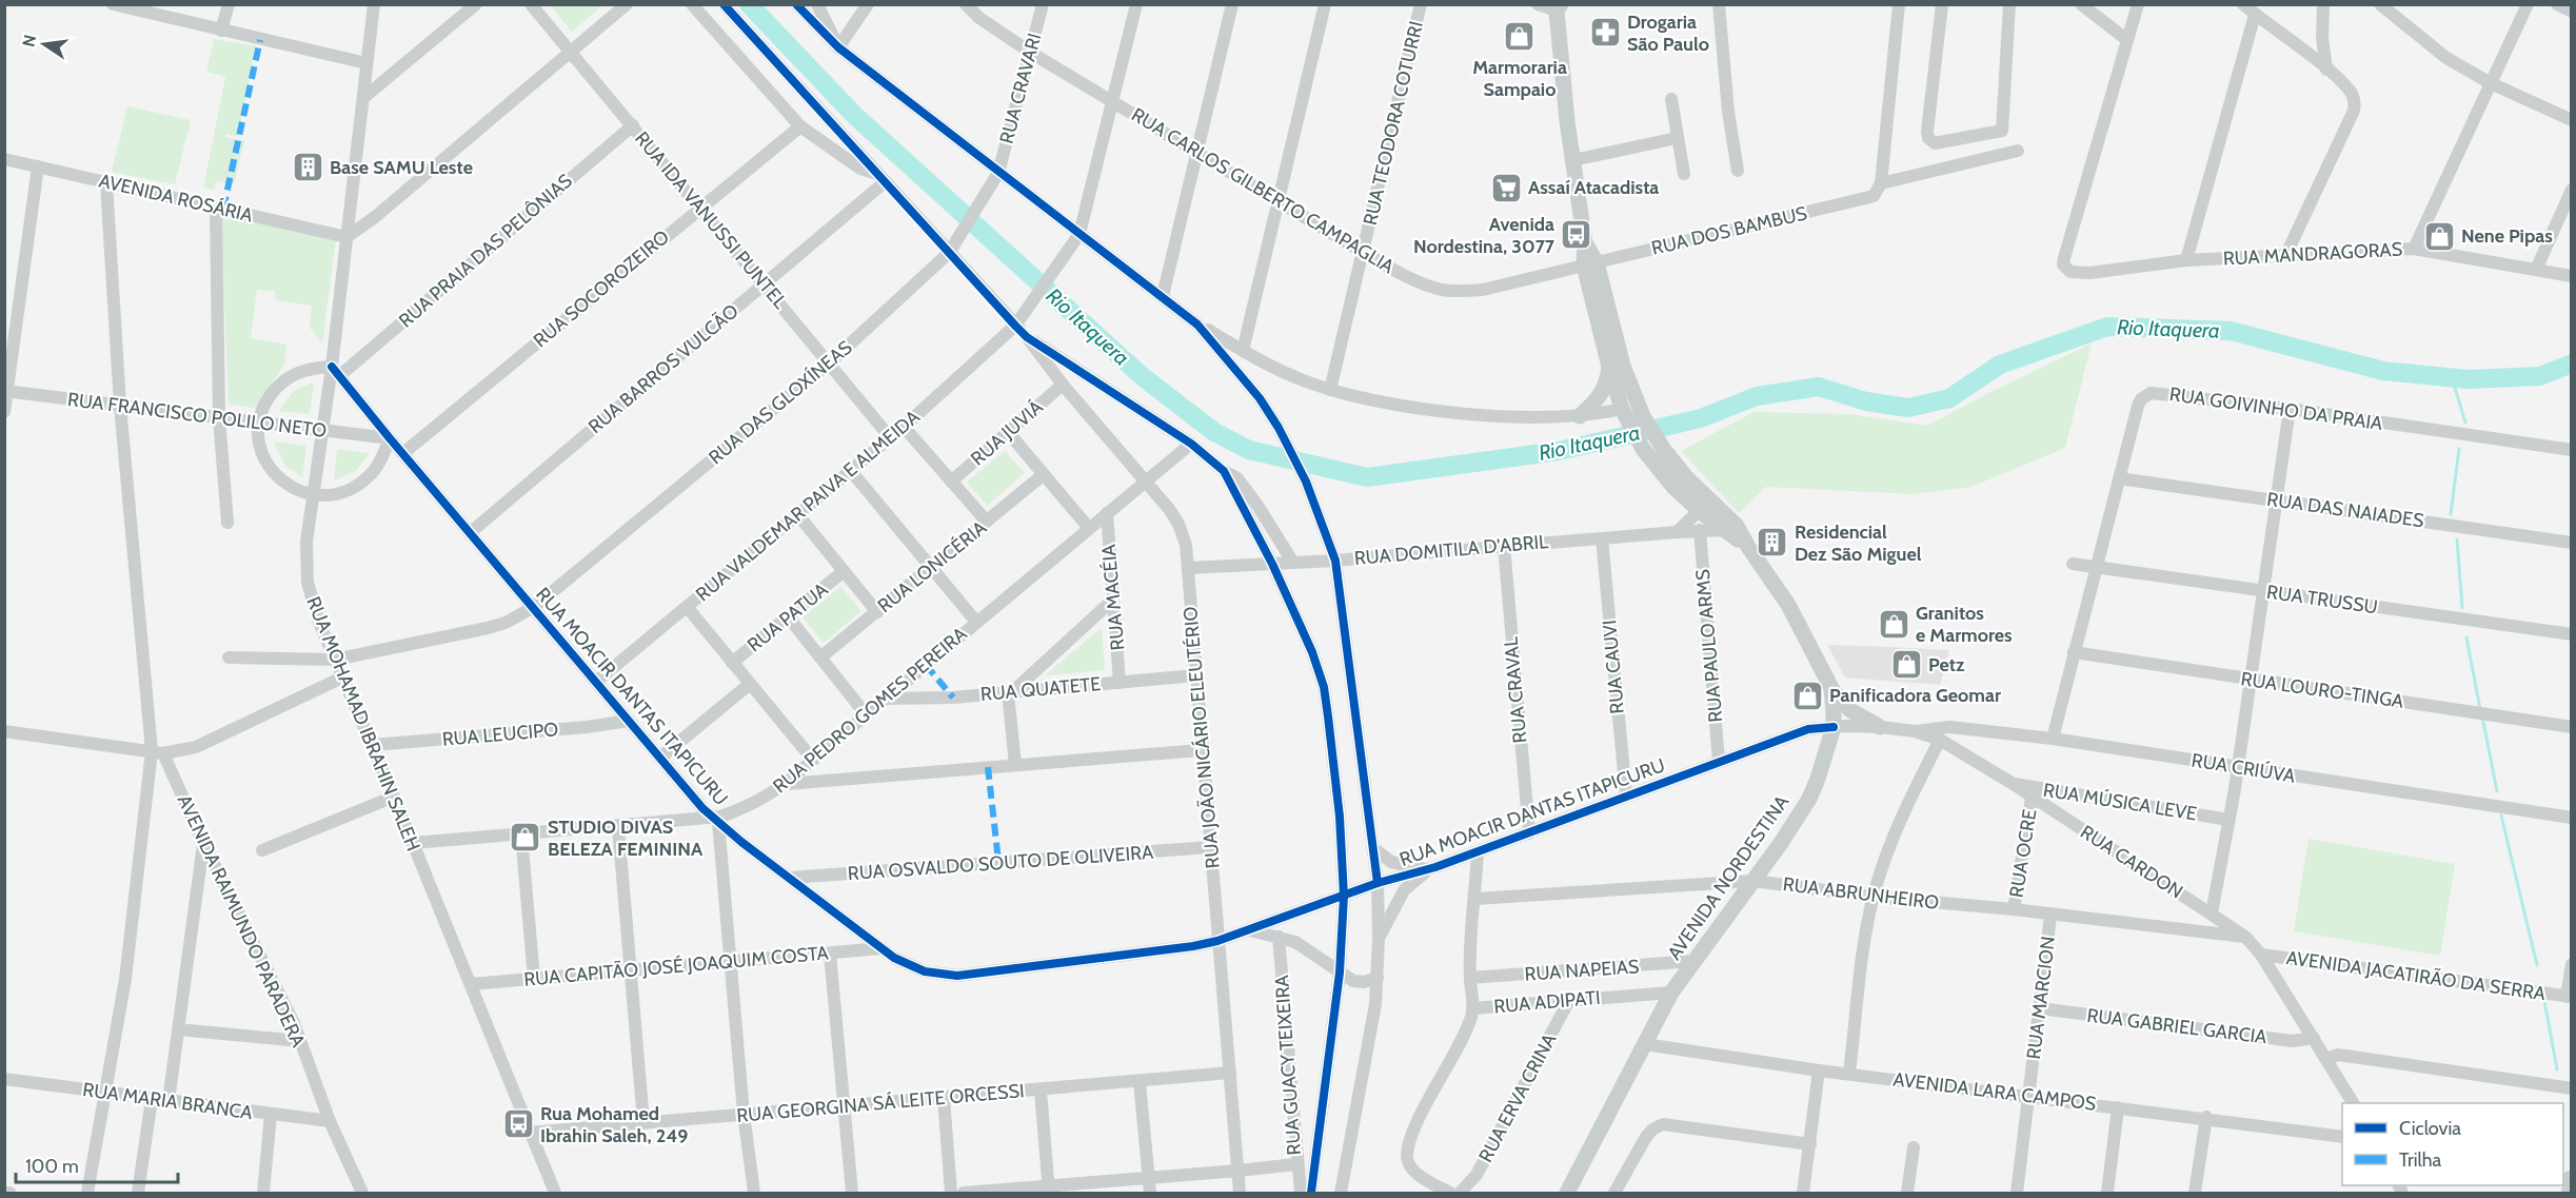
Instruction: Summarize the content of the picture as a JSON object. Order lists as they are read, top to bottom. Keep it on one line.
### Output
{"streets":{"main road":["AVENIDA NORDESTINA"],"street":["RUA CRAVARI","RUA TEODORA COTURRI","RUA CARLOS GILBERTO CAMPAGLIA","AVENIDA ROSÁRIA","RUA IDA VANUSSI PUNTEL","RUA DOS BAMBUS","RUA PRAIA DAS PELÔNIAS","RUA MANDRAGORAS","RUA SOCOROZEIRO","RUA BARROS VULCÃO","RUA DAS GLOXÍNEAS","RUA GOIVINHO DA PRAIA","RUA FRANCISCO POLILO NETO","RUA JUVIÁ","RUA VALDEMAR PAIVA E ALMEIDA","RUA DAS NAIADES","RUA DOMITILA D'ABRIL","RUA LONICÉRIA","RUA MACÉIA","RUA TRUSSU","RUA PATUA","RUA PAULO ARMS","RUA CAUVI","RUA QUATETE","RUA CRAVAL","RUA LOURO-TINGA","RUA MOACIR DANTAS ITAPICURU","RUA PEDRO GOMES PEREIRA","RUA MOHAMAD IBRAHIN SALEH","RUA LEUCIPO","RUA JOÃO NICÁRIO ELEUTÉRIO","RUA CRIÚVA","RUA MÚSICA LEVE","RUA OCRE","RUA CARDON","RUA OSVALDO SOUTO DE OLIVEIRA","RUA ABRUNHEIRO","AVENIDA RAIMUNDO PARADERA","RUA CAPITÃO JOSÉ JOAQUIM COSTA","RUA NAPEIAS","AVENIDA JACATIRÃO DA SERRA","RUA MARCION","RUA ADIPATI","RUA GABRIEL GARCIA","RUA GUACY TEIXEIRA","AVENIDA LARA CAMPOS","RUA ERVA CRINA","RUA MARIA BRANCA","RUA GEORGINA SÁ LEITE ORCESSI"]},"crossings":[["RUA CRAVARI","RUA CARLOS GILBERTO CAMPAGLIA"],["RUA CRAVARI","RUA DAS GLOXÍNEAS"],["RUA TEODORA COTURRI","RUA CARLOS GILBERTO CAMPAGLIA"],["RUA CARLOS GILBERTO CAMPAGLIA","RUA DOS BAMBUS"],["RUA CARLOS GILBERTO CAMPAGLIA","RUA VALDEMAR PAIVA E ALMEIDA"],["RUA CARLOS GILBERTO CAMPAGLIA","AVENIDA NORDESTINA"],["AVENIDA ROSÁRIA","RUA MOHAMAD IBRAHIN SALEH"],["RUA IDA VANUSSI PUNTEL","RUA PRAIA DAS PELÔNIAS"],["RUA IDA VANUSSI PUNTEL","RUA SOCOROZEIRO"],["RUA IDA VANUSSI PUNTEL","RUA BARROS VULCÃO"],["RUA IDA VANUSSI PUNTEL","RUA DAS GLOXÍNEAS"],["RUA IDA VANUSSI PUNTEL","RUA VALDEMAR PAIVA E ALMEIDA"],["RUA DOS BAMBUS","AVENIDA NORDESTINA"],["RUA PRAIA DAS PELÔNIAS","RUA MOACIR DANTAS ITAPICURU"],["RUA PRAIA DAS PELÔNIAS","RUA MOHAMAD IBRAHIN SALEH"],["RUA SOCOROZEIRO","RUA MOACIR DANTAS ITAPICURU"],["RUA BARROS VULCÃO","RUA MOACIR DANTAS ITAPICURU"],["RUA DAS GLOXÍNEAS","RUA MOACIR DANTAS ITAPICURU"],["RUA DAS GLOXÍNEAS","RUA MOHAMAD IBRAHIN SALEH"],["RUA GOIVINHO DA PRAIA","RUA DAS NAIADES"],["RUA GOIVINHO DA PRAIA","RUA TRUSSU"],["RUA GOIVINHO DA PRAIA","RUA LOURO-TINGA"],["RUA GOIVINHO DA PRAIA","RUA CRIÚVA"],["RUA FRANCISCO POLILO NETO","RUA MOACIR DANTAS ITAPICURU"],["RUA FRANCISCO POLILO NETO","RUA MOHAMAD IBRAHIN SALEH"],["RUA JUVIÁ","RUA JOÃO NICÁRIO ELEUTÉRIO"],["RUA VALDEMAR PAIVA E ALMEIDA","RUA MOACIR DANTAS ITAPICURU"],["RUA DOMITILA D'ABRIL","RUA PAULO ARMS"],["RUA DOMITILA D'ABRIL","RUA CAUVI"],["RUA DOMITILA D'ABRIL","RUA CRAVAL"],["RUA DOMITILA D'ABRIL","RUA JOÃO NICÁRIO ELEUTÉRIO"],["RUA DOMITILA D'ABRIL","AVENIDA NORDESTINA"],["RUA MACÉIA","RUA QUATETE"],["RUA MACÉIA","RUA PEDRO GOMES PEREIRA"],["RUA PAULO ARMS","RUA MOACIR DANTAS ITAPICURU"],["RUA CAUVI","RUA MOACIR DANTAS ITAPICURU"],["RUA QUATETE","RUA PEDRO GOMES PEREIRA"],["RUA QUATETE","RUA JOÃO NICÁRIO ELEUTÉRIO"],["RUA CRAVAL","RUA MOACIR DANTAS ITAPICURU"],["RUA MOACIR DANTAS ITAPICURU","RUA PEDRO GOMES PEREIRA"],["RUA MOACIR DANTAS ITAPICURU","RUA MOHAMAD IBRAHIN SALEH"],["RUA MOACIR DANTAS ITAPICURU","RUA LEUCIPO"],["RUA MOACIR DANTAS ITAPICURU","RUA JOÃO NICÁRIO ELEUTÉRIO"],["RUA MOACIR DANTAS ITAPICURU","RUA CARDON"],["RUA MOACIR DANTAS ITAPICURU","RUA OSVALDO SOUTO DE OLIVEIRA"],["RUA MOACIR DANTAS ITAPICURU","AVENIDA NORDESTINA"],["RUA MOACIR DANTAS ITAPICURU","RUA CAPITÃO JOSÉ JOAQUIM COSTA"],["RUA PEDRO GOMES PEREIRA","RUA MOHAMAD IBRAHIN SALEH"],["RUA PEDRO GOMES PEREIRA","RUA JOÃO NICÁRIO ELEUTÉRIO"],["RUA MOHAMAD IBRAHIN SALEH","RUA LEUCIPO"],["RUA MOHAMAD IBRAHIN SALEH","RUA CAPITÃO JOSÉ JOAQUIM COSTA"],["RUA MOHAMAD IBRAHIN SALEH","RUA GEORGINA SÁ LEITE ORCESSI"],["RUA JOÃO NICÁRIO ELEUTÉRIO","RUA OSVALDO SOUTO DE OLIVEIRA"],["RUA JOÃO NICÁRIO ELEUTÉRIO","RUA GEORGINA SÁ LEITE ORCESSI"],["RUA CRIÚVA","RUA CARDON"],["RUA MÚSICA LEVE","RUA CARDON"],["RUA OCRE","RUA CARDON"],["RUA OCRE","RUA ABRUNHEIRO"],["RUA CARDON","AVENIDA NORDESTINA"],["RUA CARDON","RUA ABRUNHEIRO"],["RUA CARDON","AVENIDA JACATIRÃO DA SERRA"],["RUA CARDON","RUA GABRIEL GARCIA"],["AVENIDA NORDESTINA","RUA ABRUNHEIRO"],["AVENIDA NORDESTINA","RUA NAPEIAS"],["AVENIDA NORDESTINA","RUA ADIPATI"],["AVENIDA NORDESTINA","AVENIDA LARA CAMPOS"],["RUA ABRUNHEIRO","RUA MARCION"],["AVENIDA RAIMUNDO PARADERA","RUA MARIA BRANCA"],["RUA MARCION","RUA GABRIEL GARCIA"],["RUA MARCION","AVENIDA LARA CAMPOS"],["RUA ADIPATI","RUA ERVA CRINA"]],"water":["Rio Itaquera"],"places":{"pharmacy":["Drogaria São Paulo"],"shop":["Marmoraria Sampaio","Nene Pipas","Granitos e Marmores","Petz","Panificadora Geomar","STUDIO DIVAS BELEZA FEMININA"],"building":["Base SAMU Leste","Residencial Dez São Miguel"],"supermarket":["Assaí Atacadista"],"bus stop":["Avenida Nordestina, 3077","Rua Mohamed Ibrahin Saleh, 249"]},"legend":["Ciclovia","Trilha"],"scale_bar":"100 m","north":"left"}
